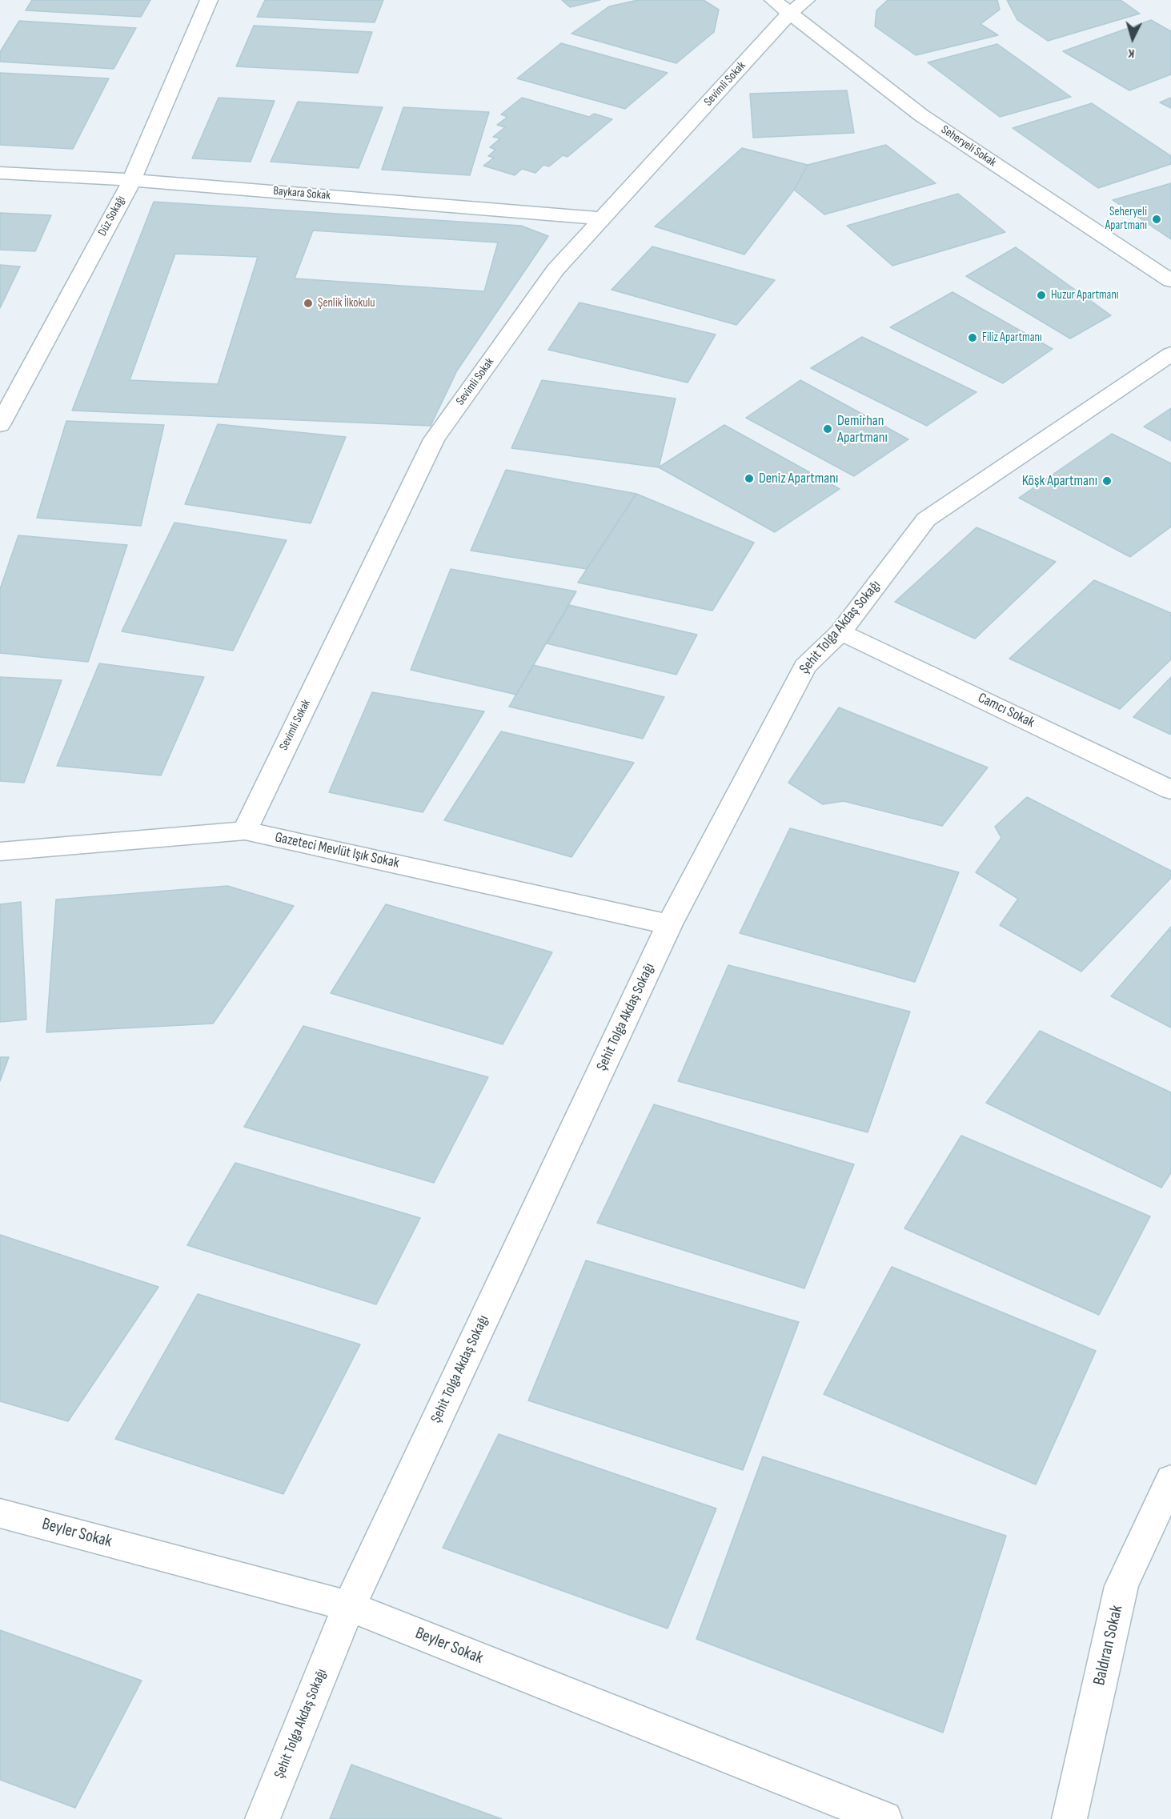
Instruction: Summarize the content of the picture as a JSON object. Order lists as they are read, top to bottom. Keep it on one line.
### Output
{"streets":{"street":["Sevimli Sokak","Seheryeli Sokak","Baykara Sokak","Düz Sokağı","Şehit Tolga Akdaş Sokağı","Camcı Sokak","Gazeteci Mevlüt Işık Sokak","Beyler Sokak","Baldıran Sokak"]},"crossings":[["Sevimli Sokak","Seheryeli Sokak"],["Sevimli Sokak","Baykara Sokak"],["Sevimli Sokak","Gazeteci Mevlüt Işık Sokak"],["Baykara Sokak","Düz Sokağı"],["Şehit Tolga Akdaş Sokağı","Camcı Sokak"],["Şehit Tolga Akdaş Sokağı","Gazeteci Mevlüt Işık Sokak"],["Şehit Tolga Akdaş Sokağı","Beyler Sokak"]],"places":["Seheryeli Apartmanı","Huzur Apartmanı","Şenlik İlkokulu","Filiz Apartmanı","Demirhan Apartmanı","Deniz Apartmanı","Köşk Apartmanı"],"north":"bottom"}
